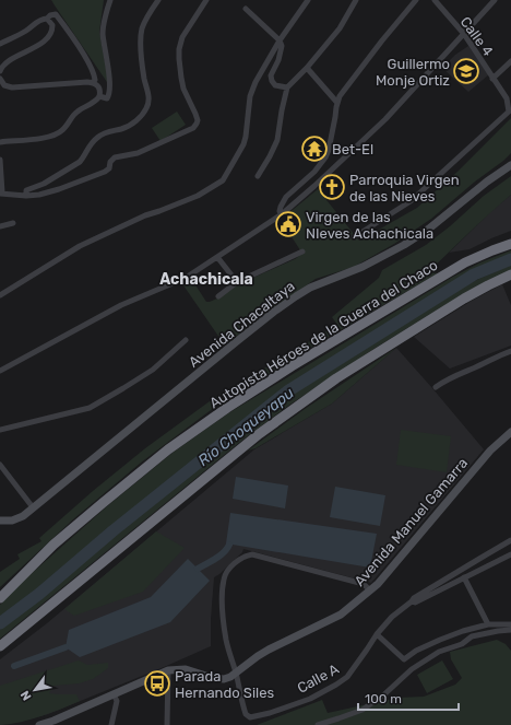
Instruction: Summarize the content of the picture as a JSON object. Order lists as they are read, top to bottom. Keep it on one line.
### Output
{"streets":{"highway":["Autopista Héroes de la Guerra del Chaco"],"street":["Calle 4","Avenida Chacaltaya","Avenida Manuel Gamarra","Calle A"]},"crossings":[["Avenida Manuel Gamarra","Calle A"]],"districts":["Achachicala"],"water":["Río Choqueyapu"],"places":{"school or university":["Guillermo Monje Ortiz"],"temple":["Bet-El"],"church":["Parroquia Virgen de las Nieves"],"public building":["Virgen de las NIeves Achachicala"],"bus stop":["Parada Hernando Siles"]},"scale_bar":"100 m","north":"bottom left"}
